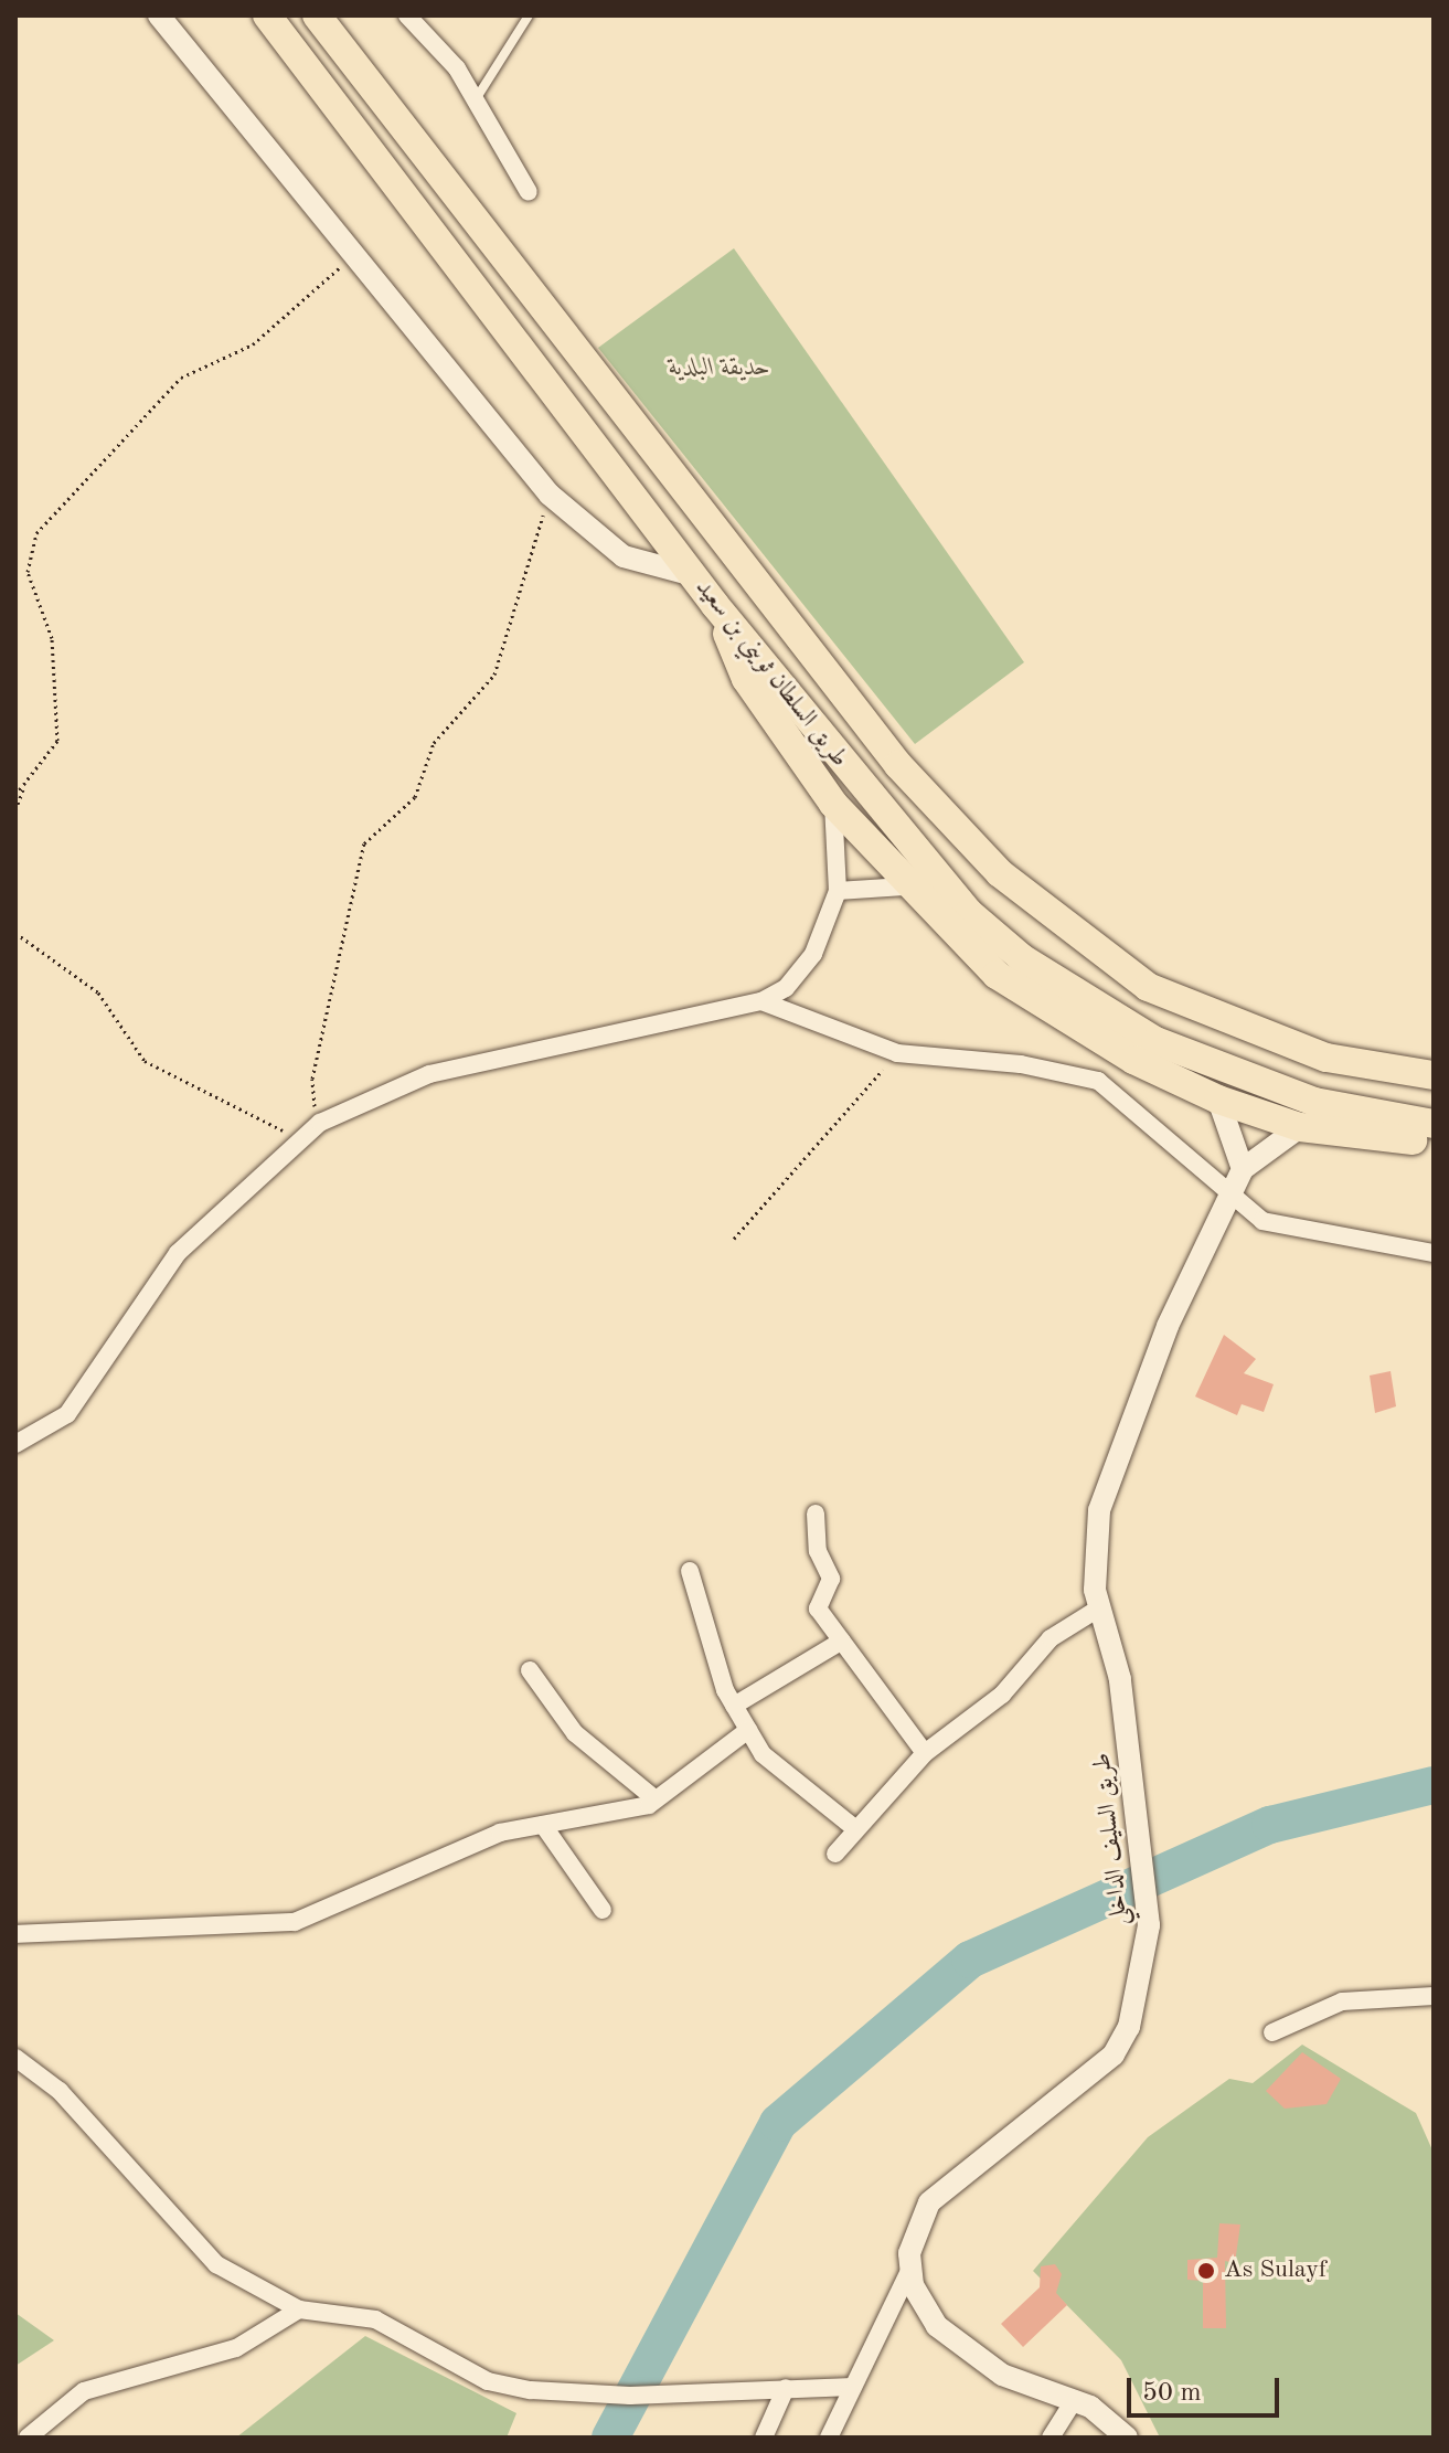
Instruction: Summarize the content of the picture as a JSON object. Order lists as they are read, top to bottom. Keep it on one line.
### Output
{"streets":{"highway":["طريق السلطان ثويني بن سعيد"],"street":["طريق السليف الداخلي"]},"parks":["حديقة البلدية"],"places":["As Sulayf"],"scale_bar":"50 m"}
